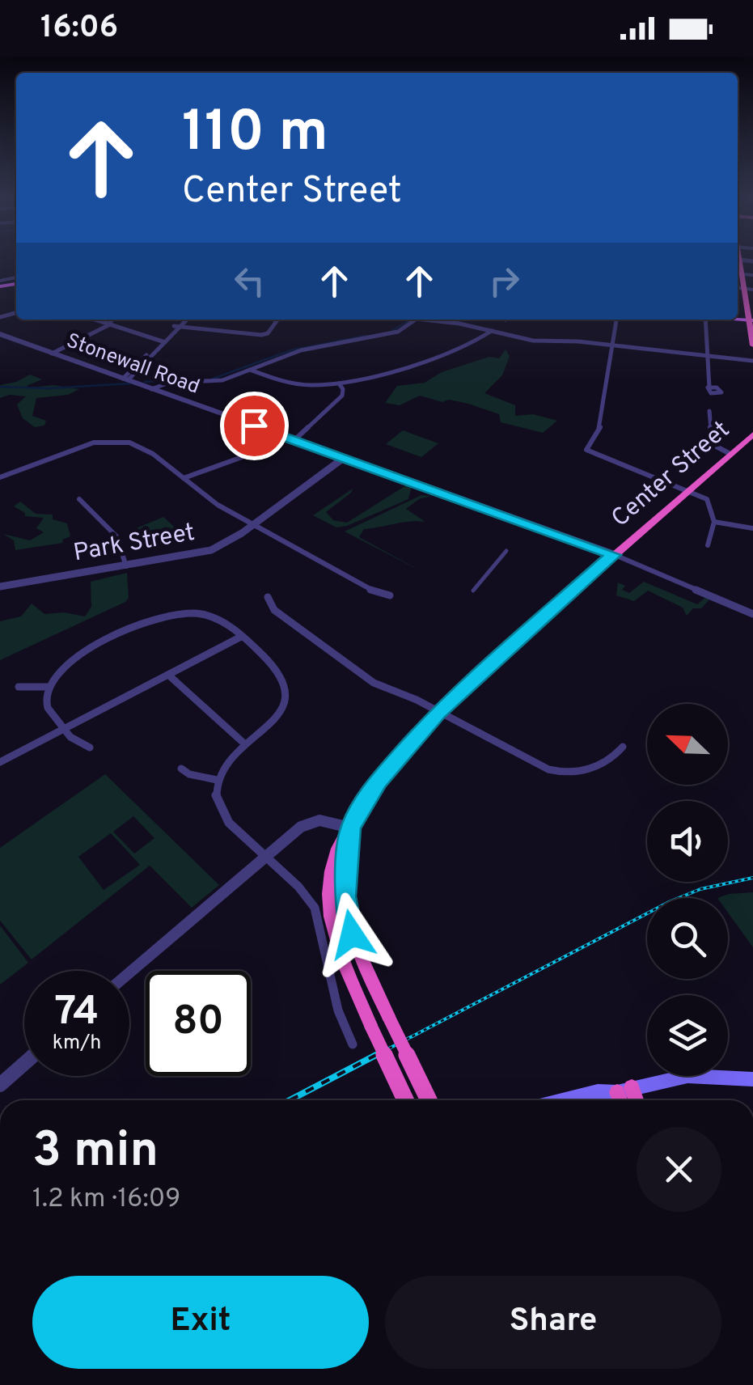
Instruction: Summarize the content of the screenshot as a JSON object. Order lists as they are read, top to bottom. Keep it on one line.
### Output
{"streets":{"highway":["Center Street"],"street":["Stonewall Road","Park Street"]},"crossings":[["Stonewall Road","Center Street"],["Stonewall Road","Park Street"]],"north":"top left","page":{"status":"16:06","turn":["110 m","Center Street"],"speed":"74 km/h","limit":"80","heading":["3 min","1.2 km · 16:09"],"buttons":["Exit","Share"]}}
